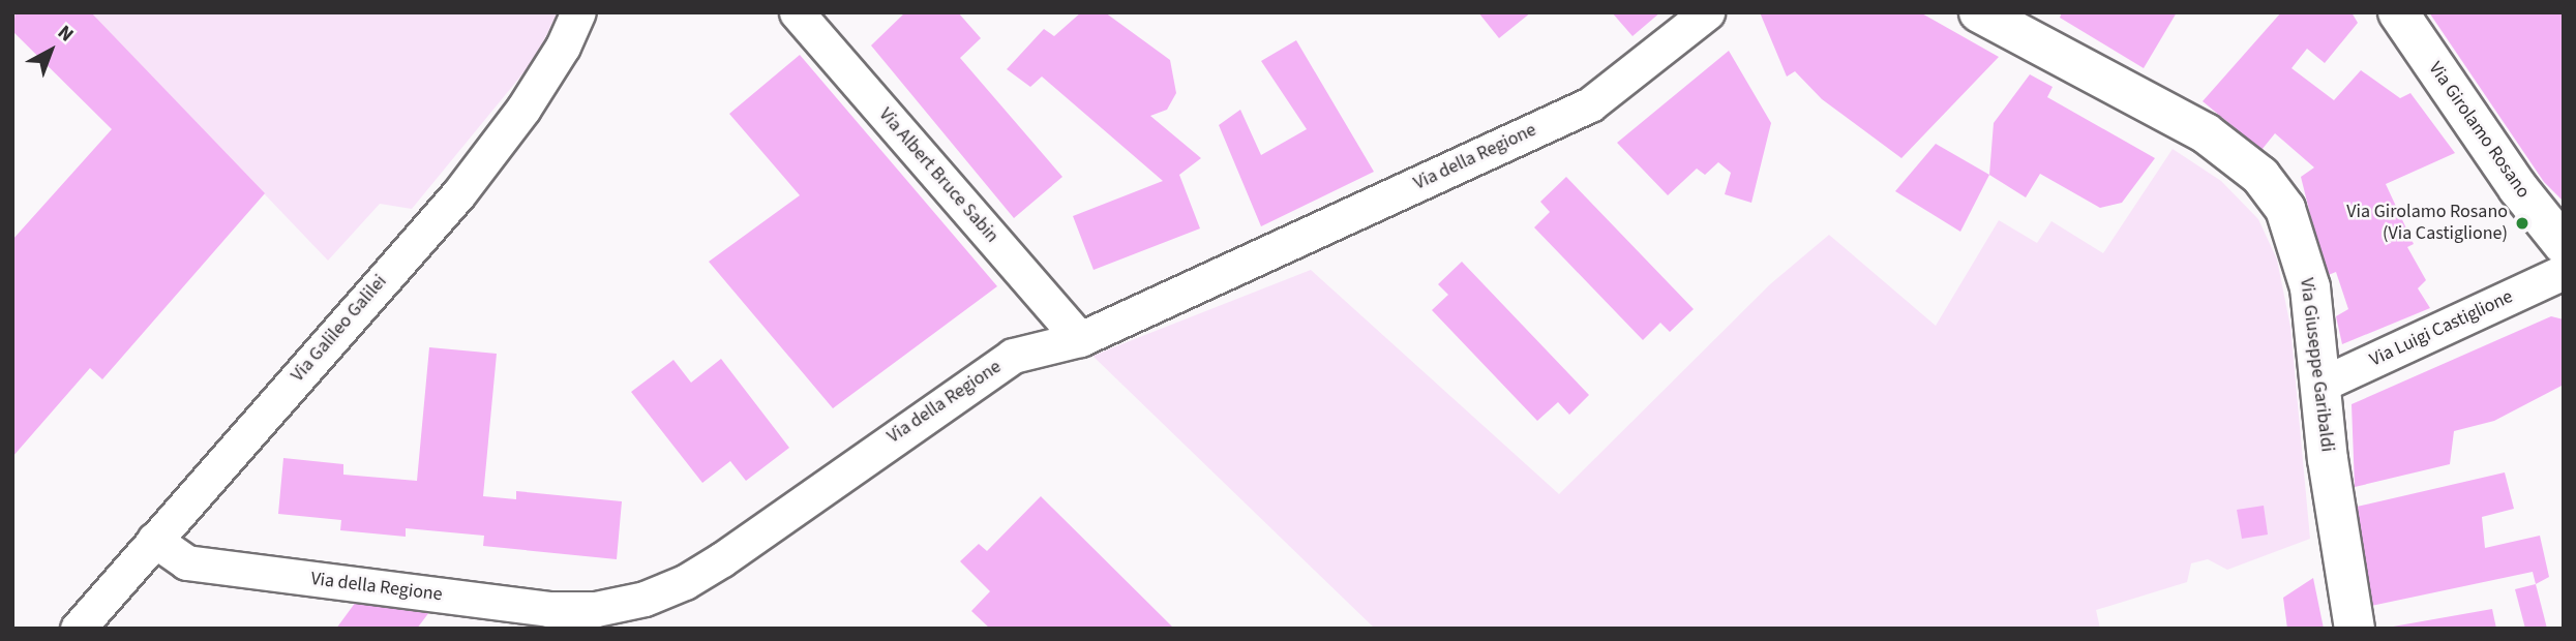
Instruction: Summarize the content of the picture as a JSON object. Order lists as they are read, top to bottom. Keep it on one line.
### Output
{"streets":{"main road":["Via Girolamo Rosano","Via Giuseppe Garibaldi"],"street":["Via della Regione","Via Albert Bruce Sabin","Via Galileo Galilei","Via Luigi Castiglione"]},"crossings":[["Via della Regione","Via Albert Bruce Sabin"],["Via della Regione","Via Galileo Galilei"],["Via Luigi Castiglione","Via Giuseppe Garibaldi"]],"places":["Via Girolamo Rosano (Via Castiglione)"],"north":"top right"}
